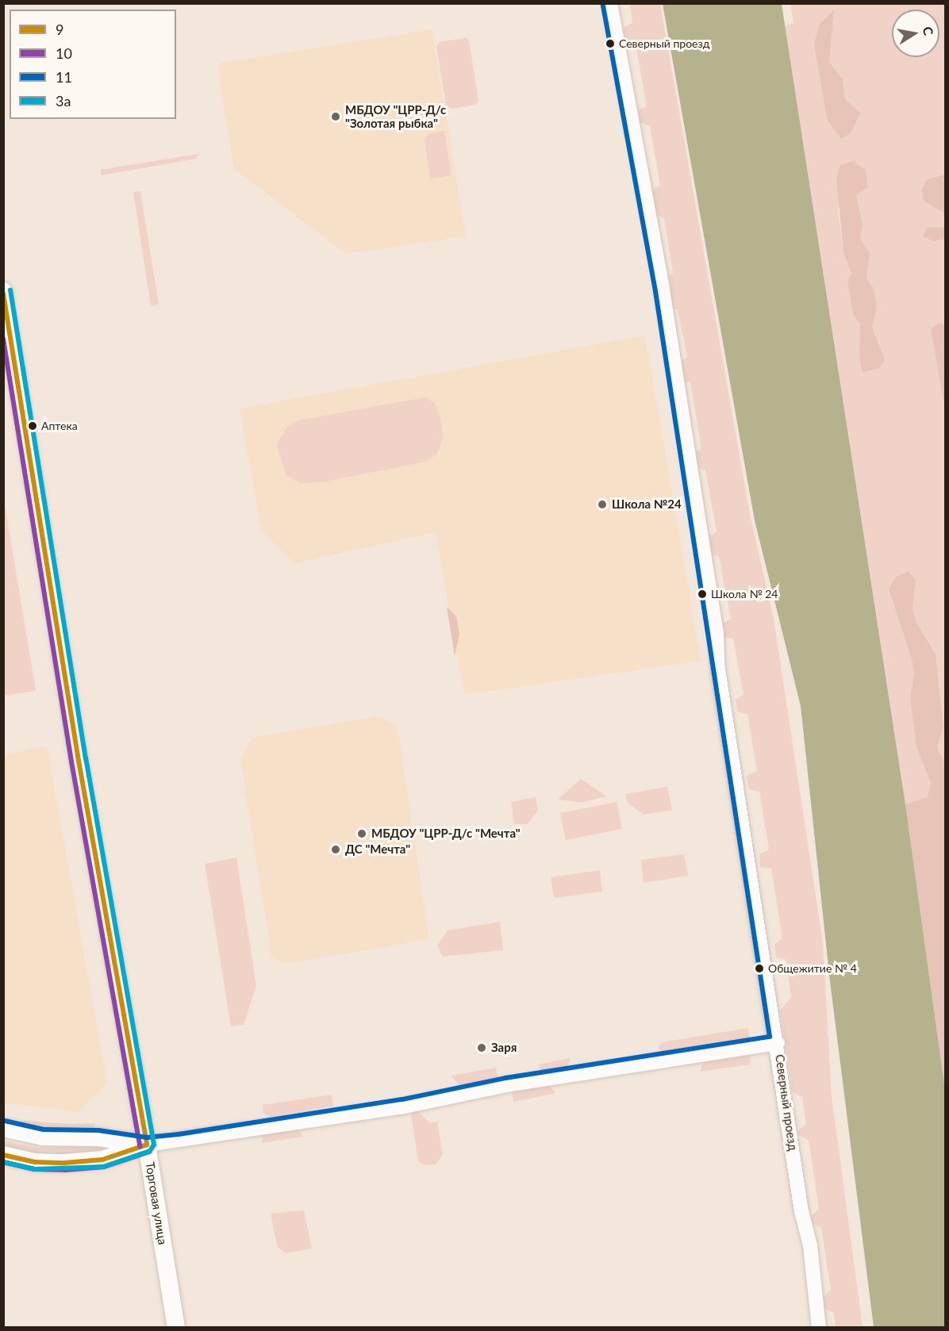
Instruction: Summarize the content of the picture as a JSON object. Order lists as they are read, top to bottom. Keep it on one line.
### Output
{"streets":{"street":["Северный проезд","Торговая улица"]},"places":["Северный проезд","МБДОУ \"ЦРР-Д/с \"Золотая рыбка\"","Аптека","Школа №24","Школа № 24","МБДОУ \"ЦРР-Д/с \"Мечта\"","ДС \"Мечта\"","Общежитие № 4","Заря"],"lines":["transit line 11","transit line 3а","transit line 9","transit line 10"],"legend":["9","10","11","3а"],"north":"right"}
